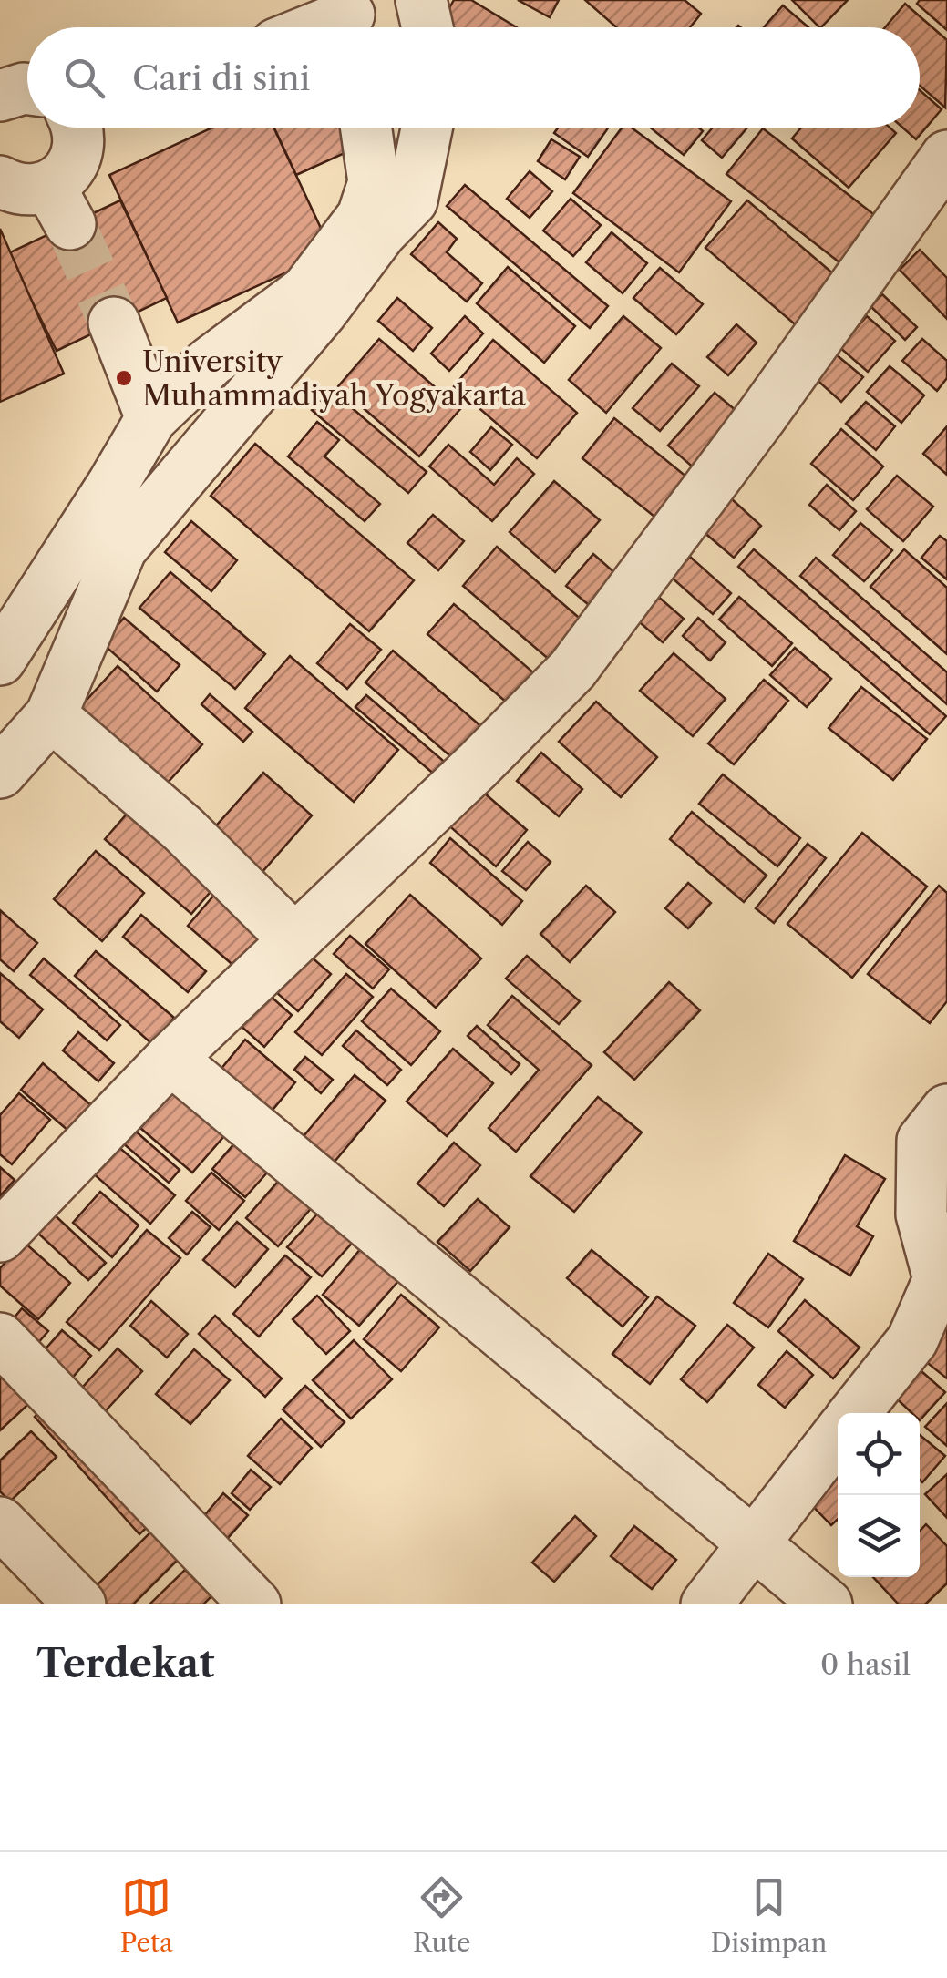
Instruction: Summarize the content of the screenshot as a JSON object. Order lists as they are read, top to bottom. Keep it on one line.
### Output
{"places":["University Muhammadiyah Yogyakarta"],"page":{"search":"Cari di sini","heading":["Terdekat","0 hasil"],"nav":["Peta","Rute","Disimpan"]}}
